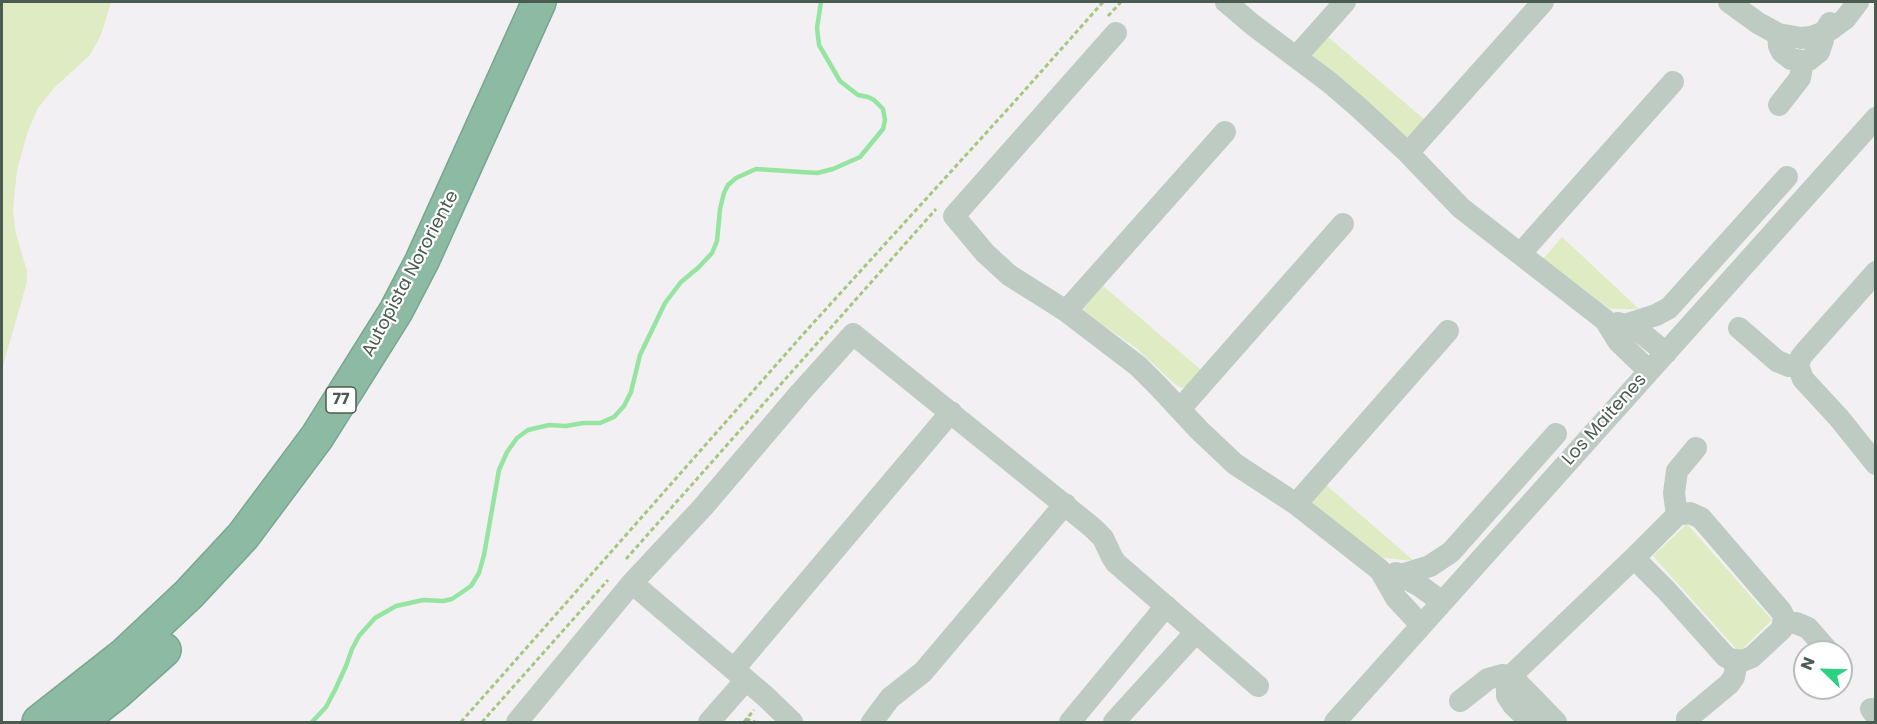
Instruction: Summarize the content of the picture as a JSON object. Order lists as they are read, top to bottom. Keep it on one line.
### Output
{"streets":{"highway":["Autopista Nororiente","77"],"street":["Los Maitenes"]},"north":"top left"}
